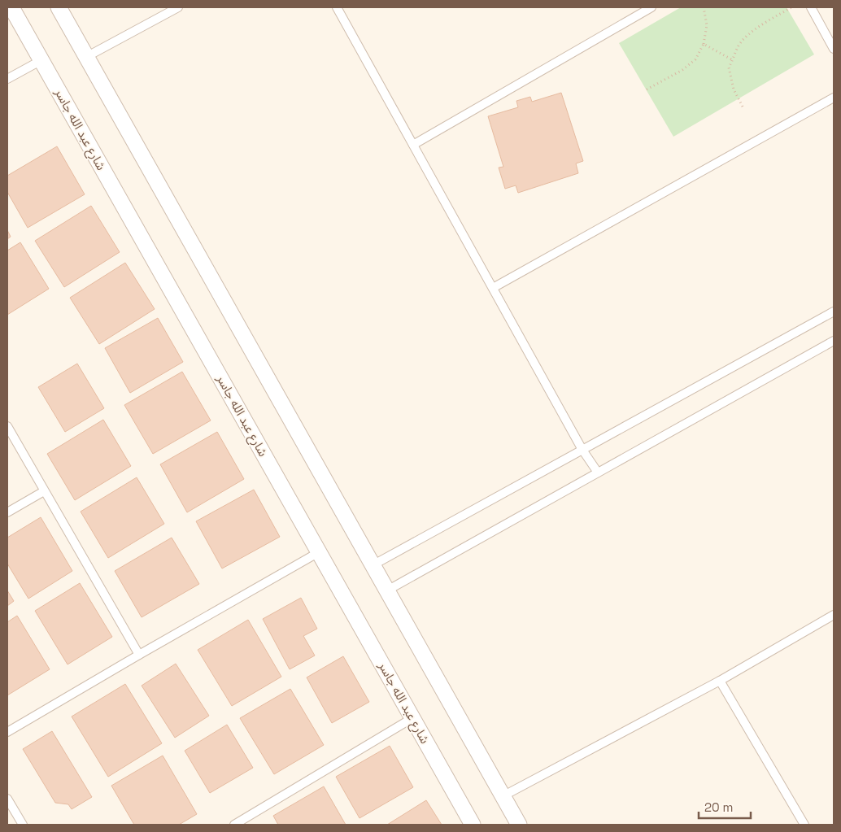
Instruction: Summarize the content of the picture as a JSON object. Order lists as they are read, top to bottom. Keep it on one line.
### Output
{"streets":{"street":["شارع عبد الله جاسر"]},"scale_bar":"20 m"}
